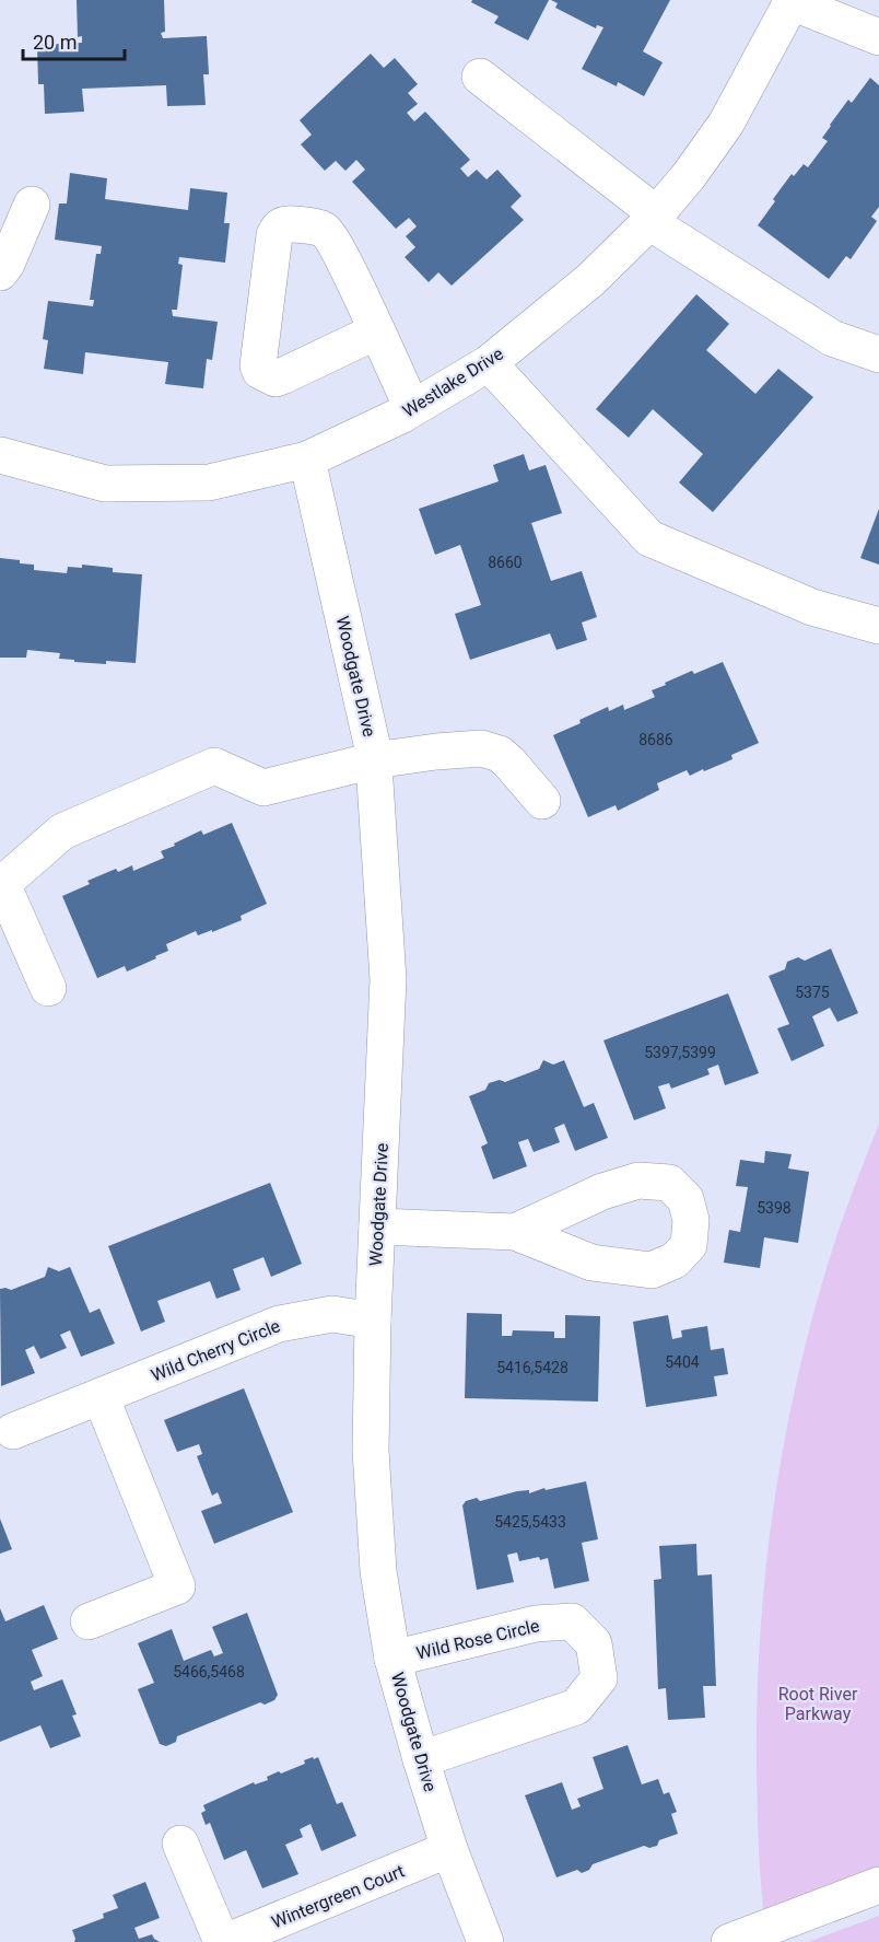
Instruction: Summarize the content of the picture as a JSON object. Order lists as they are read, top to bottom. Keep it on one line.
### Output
{"streets":{"street":["Westlake Drive","Woodgate Drive","Wild Cherry Circle","Wild Rose Circle","Wintergreen Court"]},"crossings":[["Westlake Drive","Woodgate Drive"],["Woodgate Drive","Wild Cherry Circle"],["Woodgate Drive","Wild Rose Circle"],["Woodgate Drive","Wintergreen Court"]],"parks":["Root River Parkway"],"house_numbers":["8660","8686","5375","5397,5399","5398","5404","5416,5428","5425,5433","5466,5468"],"scale_bar":"20 m"}
